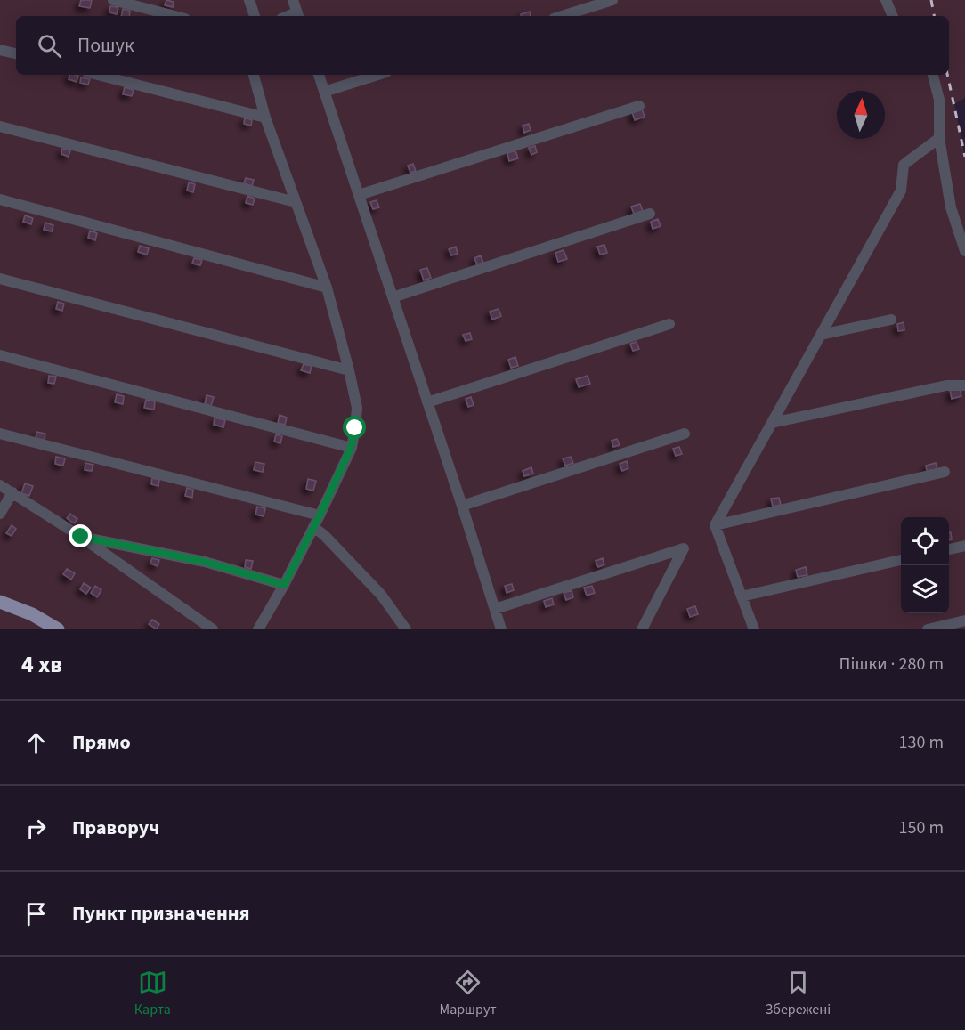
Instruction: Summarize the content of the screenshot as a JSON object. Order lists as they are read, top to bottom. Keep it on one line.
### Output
{"north":"top","page":{"search":"Пошук","heading":["4 хв","Пішки · 280 m"],"list":[["Прямо","130 m"],["Праворуч","150 m"],"Пункт призначення"],"nav":["Карта","Маршрут","Збережені"]}}
